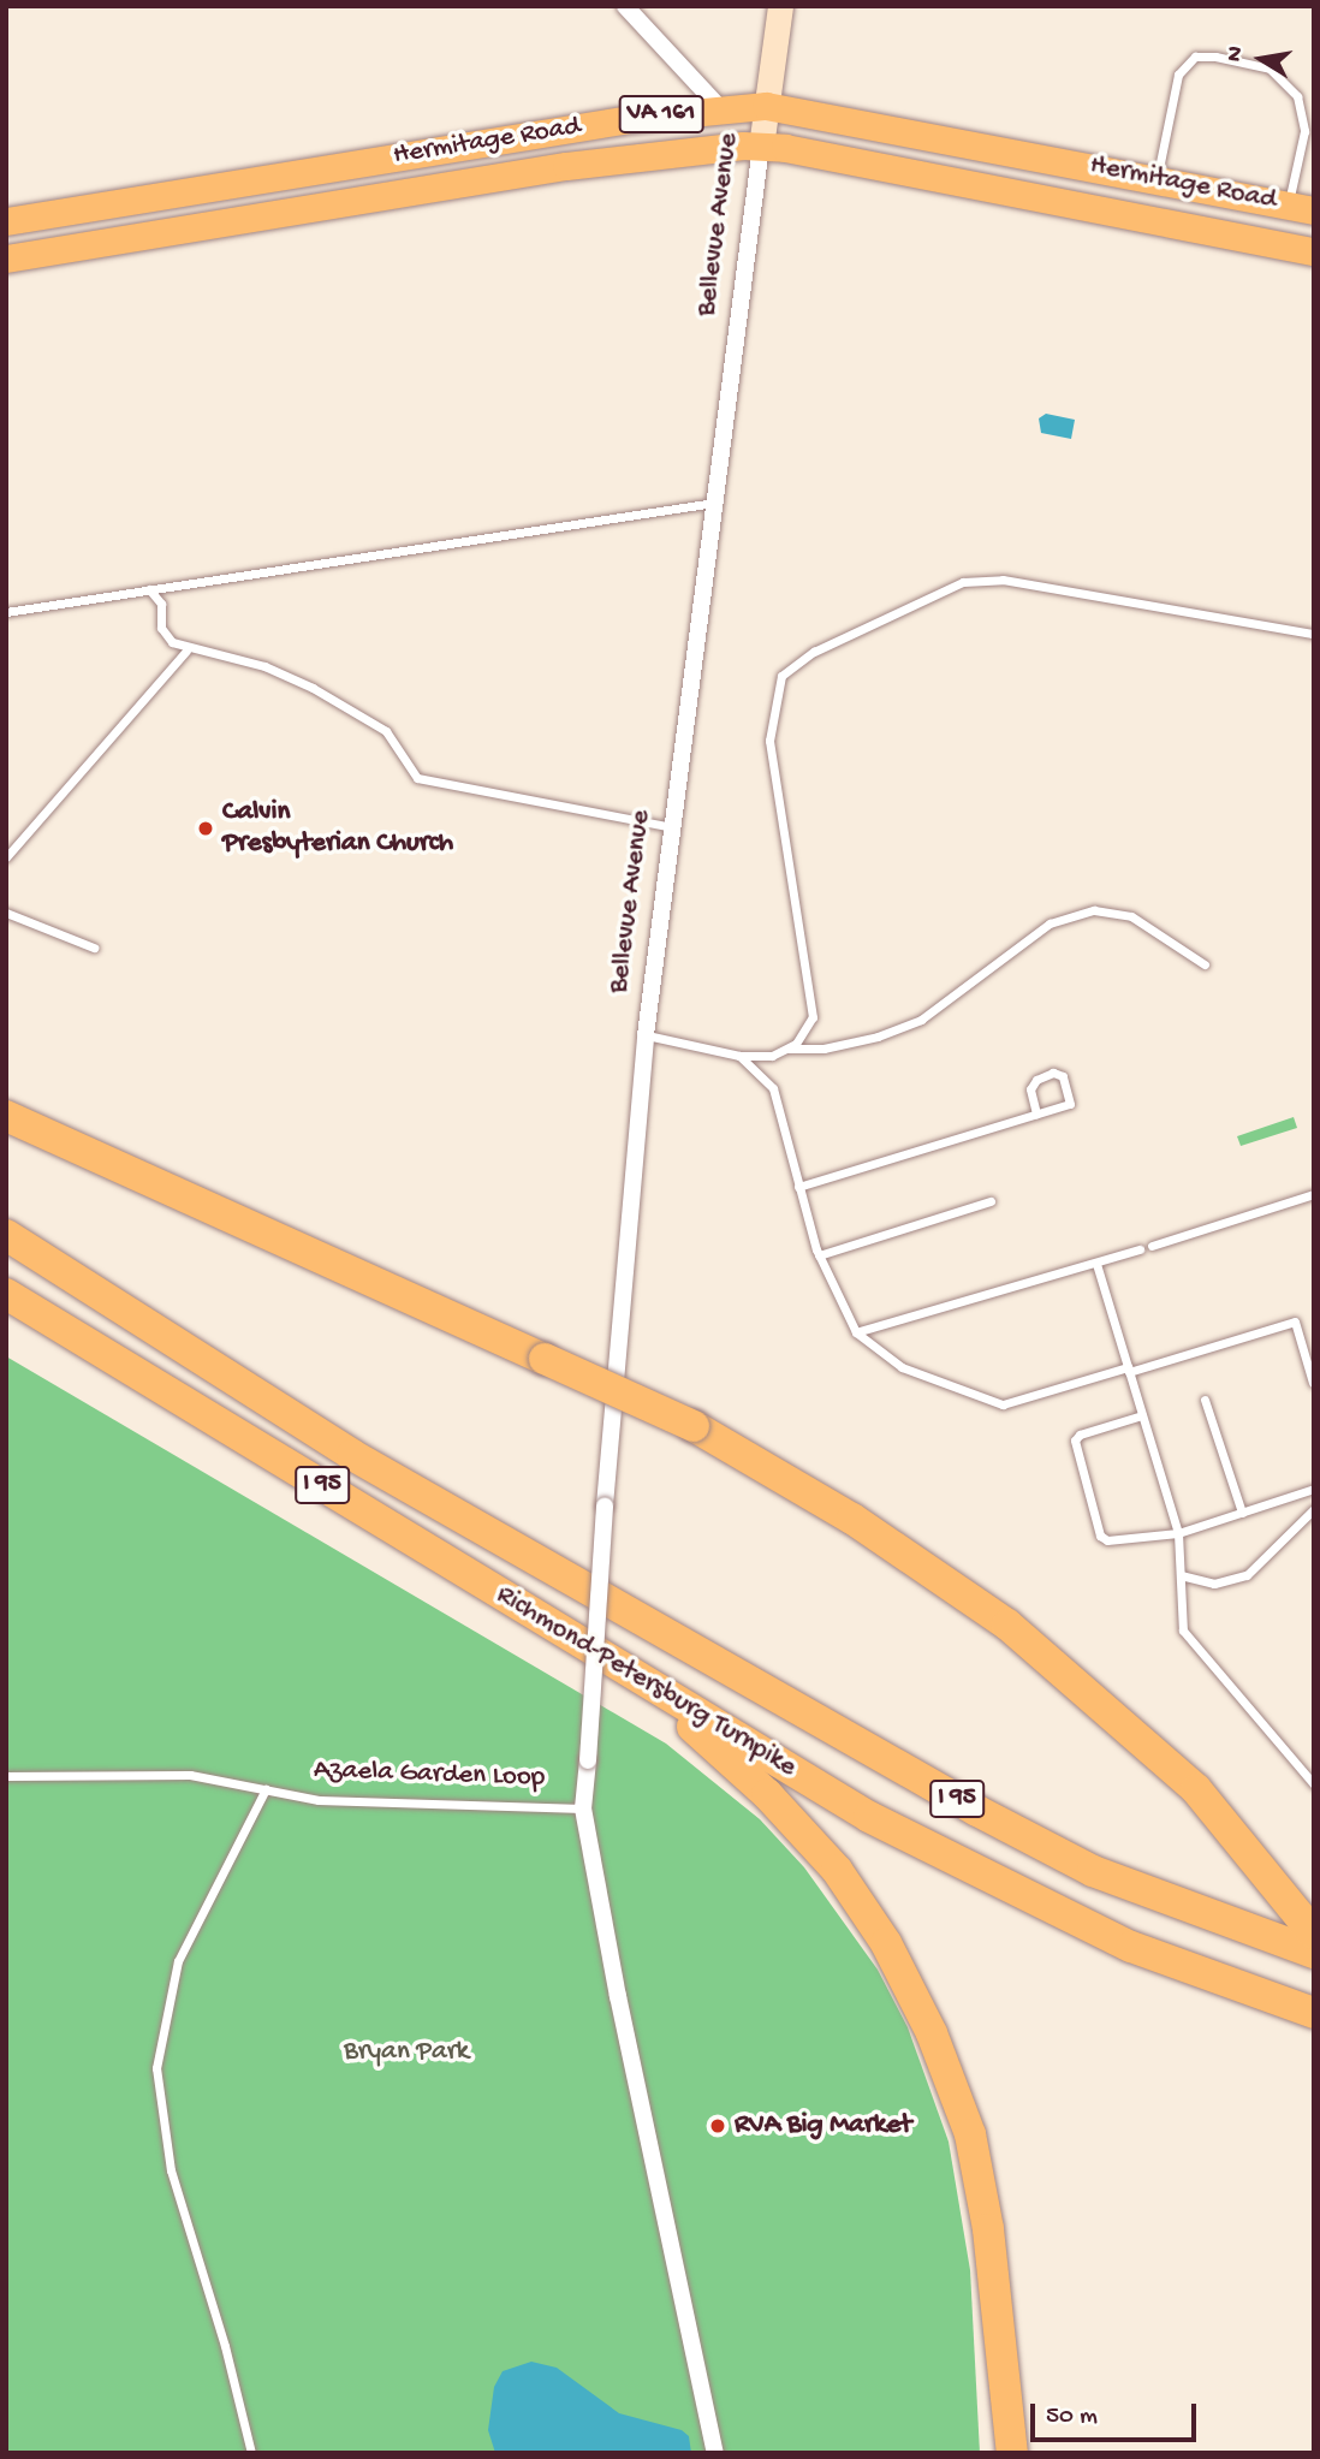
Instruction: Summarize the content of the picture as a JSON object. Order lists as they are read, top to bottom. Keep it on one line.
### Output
{"streets":{"highway":["I 95","Richmond-Petersburg Turnpike"],"main road":["VA 161","Hermitage Road"],"street":["Bellevue Avenue"],"lane":["Azaela Garden Loop"]},"crossings":[["Hermitage Road","Bellevue Avenue"],["Bellevue Avenue","Azaela Garden Loop"]],"parks":["Bryan Park"],"places":["Calvin Presbyterian Church","RVA Big Market"],"scale_bar":"50 m","north":"left"}
